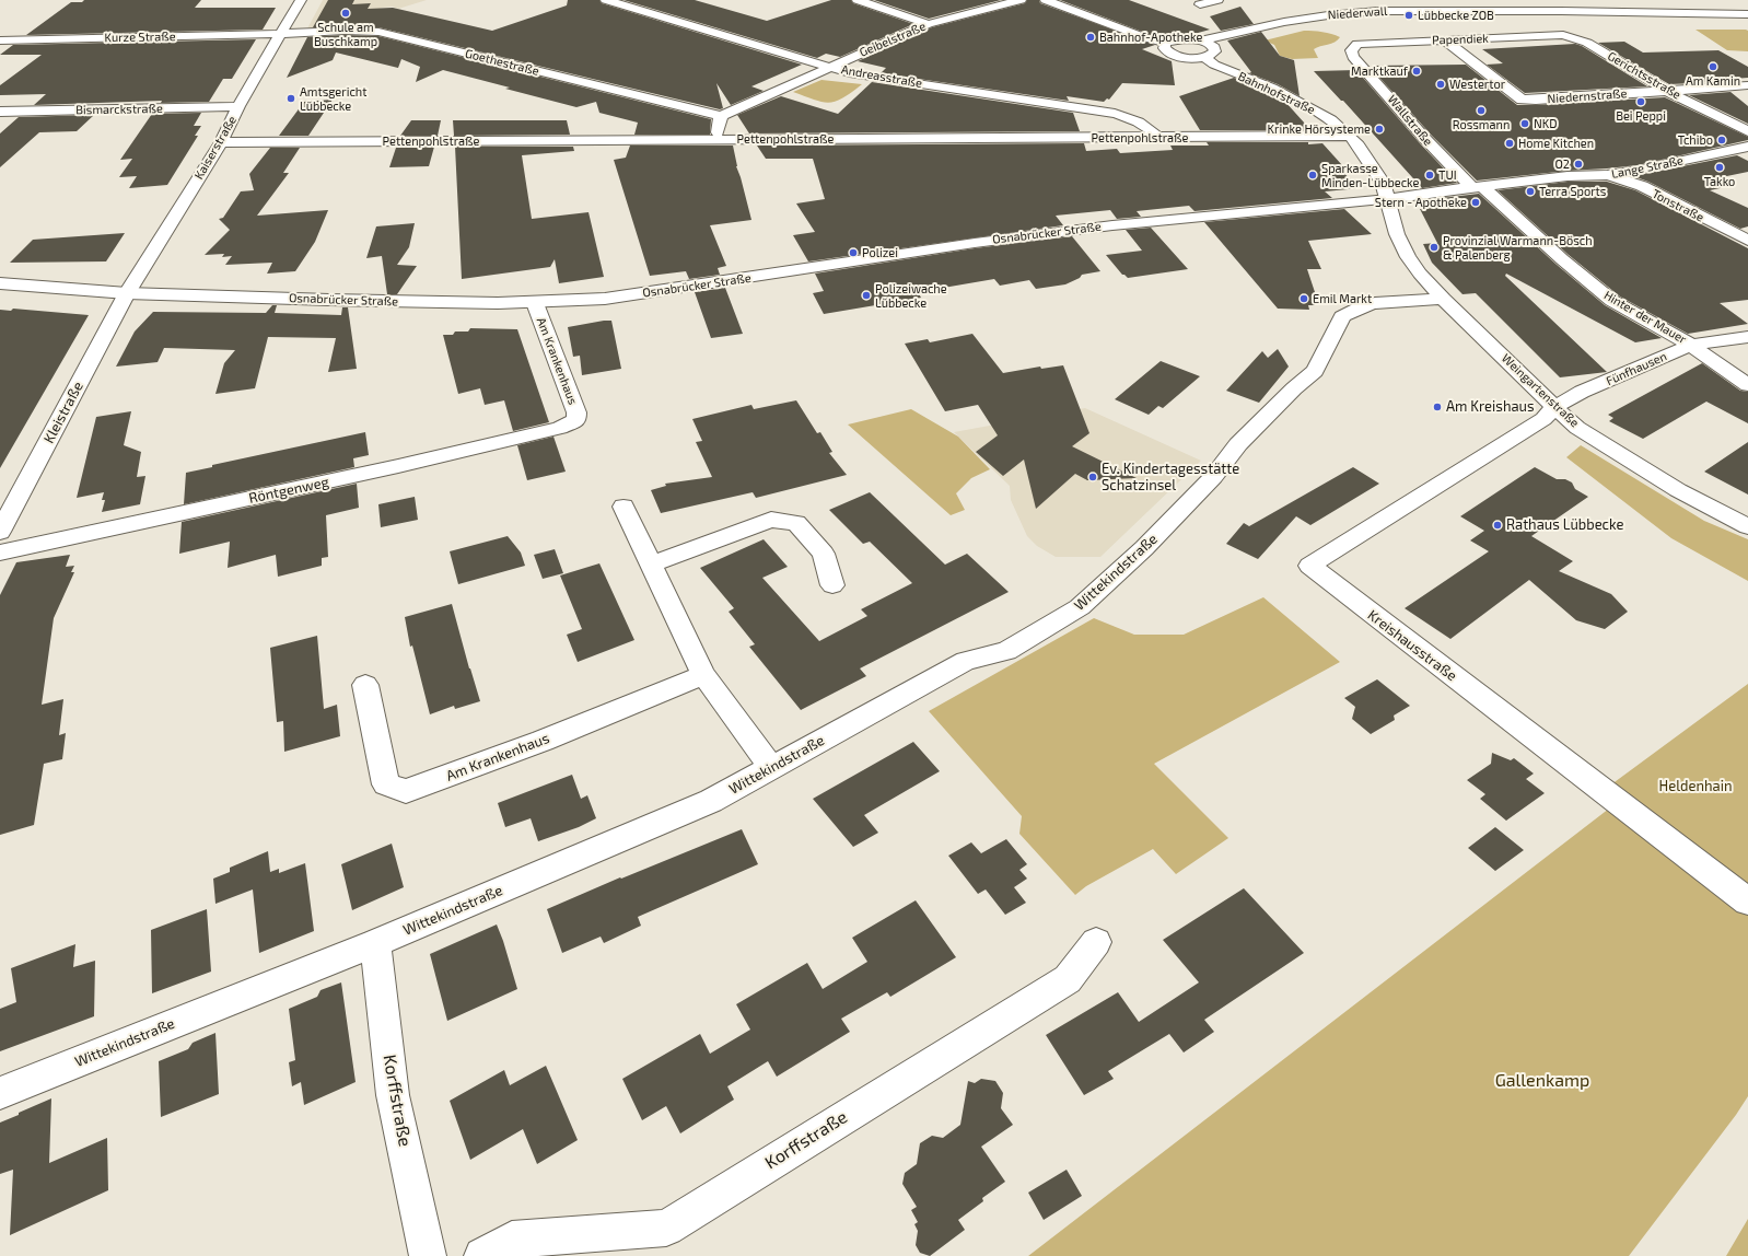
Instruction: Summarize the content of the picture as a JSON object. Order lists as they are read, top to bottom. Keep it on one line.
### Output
{"streets":{"street":["Niederwall","Kurze Straße","Geibelstraße","Papendiek","Goethestraße","Gerichtsstraße","Andreasstraße","Bahnhofstraße","Niedernstraße","Bismarckstraße","Wallstraße","Pettenpohlstraße","Kaiserstraße","Lange Straße","Tonstraße","Osnabrücker Straße","Hinter der Mauer","Am Krankenhaus","Fünfhausen","Weingartenstraße","Kleistraße","Röntgenweg","Wittekindstraße","Kreishausstraße","Korffstraße"]},"crossings":[["Kurze Straße","Goethestraße"],["Kurze Straße","Kaiserstraße"],["Geibelstraße","Goethestraße"],["Geibelstraße","Andreasstraße"],["Papendiek","Gerichtsstraße"],["Papendiek","Niedernstraße"],["Papendiek","Wallstraße"],["Goethestraße","Kaiserstraße"],["Gerichtsstraße","Niedernstraße"],["Andreasstraße","Pettenpohlstraße"],["Bahnhofstraße","Pettenpohlstraße"],["Bahnhofstraße","Lange Straße"],["Bahnhofstraße","Osnabrücker Straße"],["Bahnhofstraße","Weingartenstraße"],["Bismarckstraße","Kaiserstraße"],["Wallstraße","Lange Straße"],["Wallstraße","Hinter der Mauer"],["Pettenpohlstraße","Kaiserstraße"],["Kaiserstraße","Osnabrücker Straße"],["Kaiserstraße","Kleistraße"],["Lange Straße","Tonstraße"],["Lange Straße","Osnabrücker Straße"],["Lange Straße","Hinter der Mauer"],["Lange Straße","Weingartenstraße"],["Osnabrücker Straße","Am Krankenhaus"],["Osnabrücker Straße","Weingartenstraße"],["Osnabrücker Straße","Kleistraße"],["Hinter der Mauer","Fünfhausen"],["Am Krankenhaus","Röntgenweg"],["Fünfhausen","Weingartenstraße"],["Fünfhausen","Kreishausstraße"],["Weingartenstraße","Wittekindstraße"],["Weingartenstraße","Kreishausstraße"],["Wittekindstraße","Korffstraße"]],"parks":["Heldenhain","Gallenkamp"],"places":["Schule am Buschkamp","Lübbecke ZOB","Bahnhof-Apotheke","Am Kamin","Marktkauf","Westertor","Amtsgericht Lübbecke","Bei Peppi","Rossmann","NKD","Krinke Hörsysteme","Tchibo","Home Kitchen","O2","Takko","Sparkasse Minden-Lübbecke","TUI","Terra Sports","Stern - Apotheke","Provinzial Warmann-Bösch & Palenberg","Polizei","Polizeiwache Lübbecke","Emil Markt","Am Kreishaus","Ev. Kindertagesstätte Schatzinsel","Rathaus Lübbecke"]}
